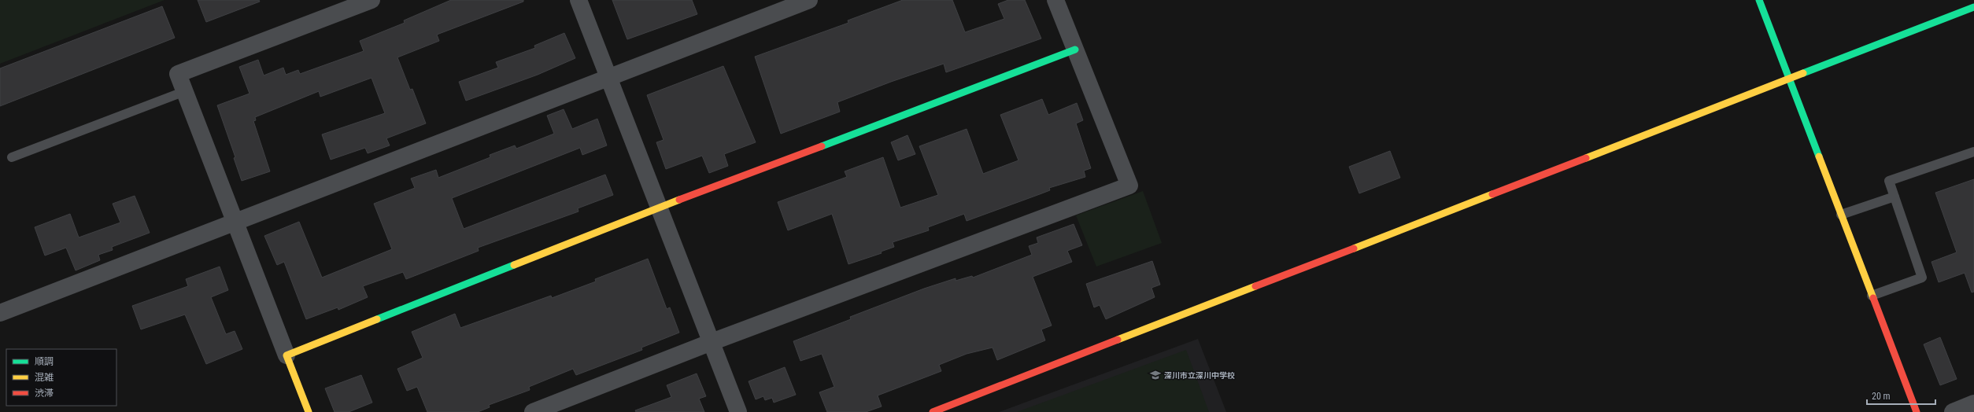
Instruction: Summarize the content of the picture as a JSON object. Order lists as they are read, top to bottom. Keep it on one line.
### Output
{"places":{"school or university":["深川市立深川中学校"]},"legend":["順調","混雑","渋滞"],"scale_bar":"20 m"}
